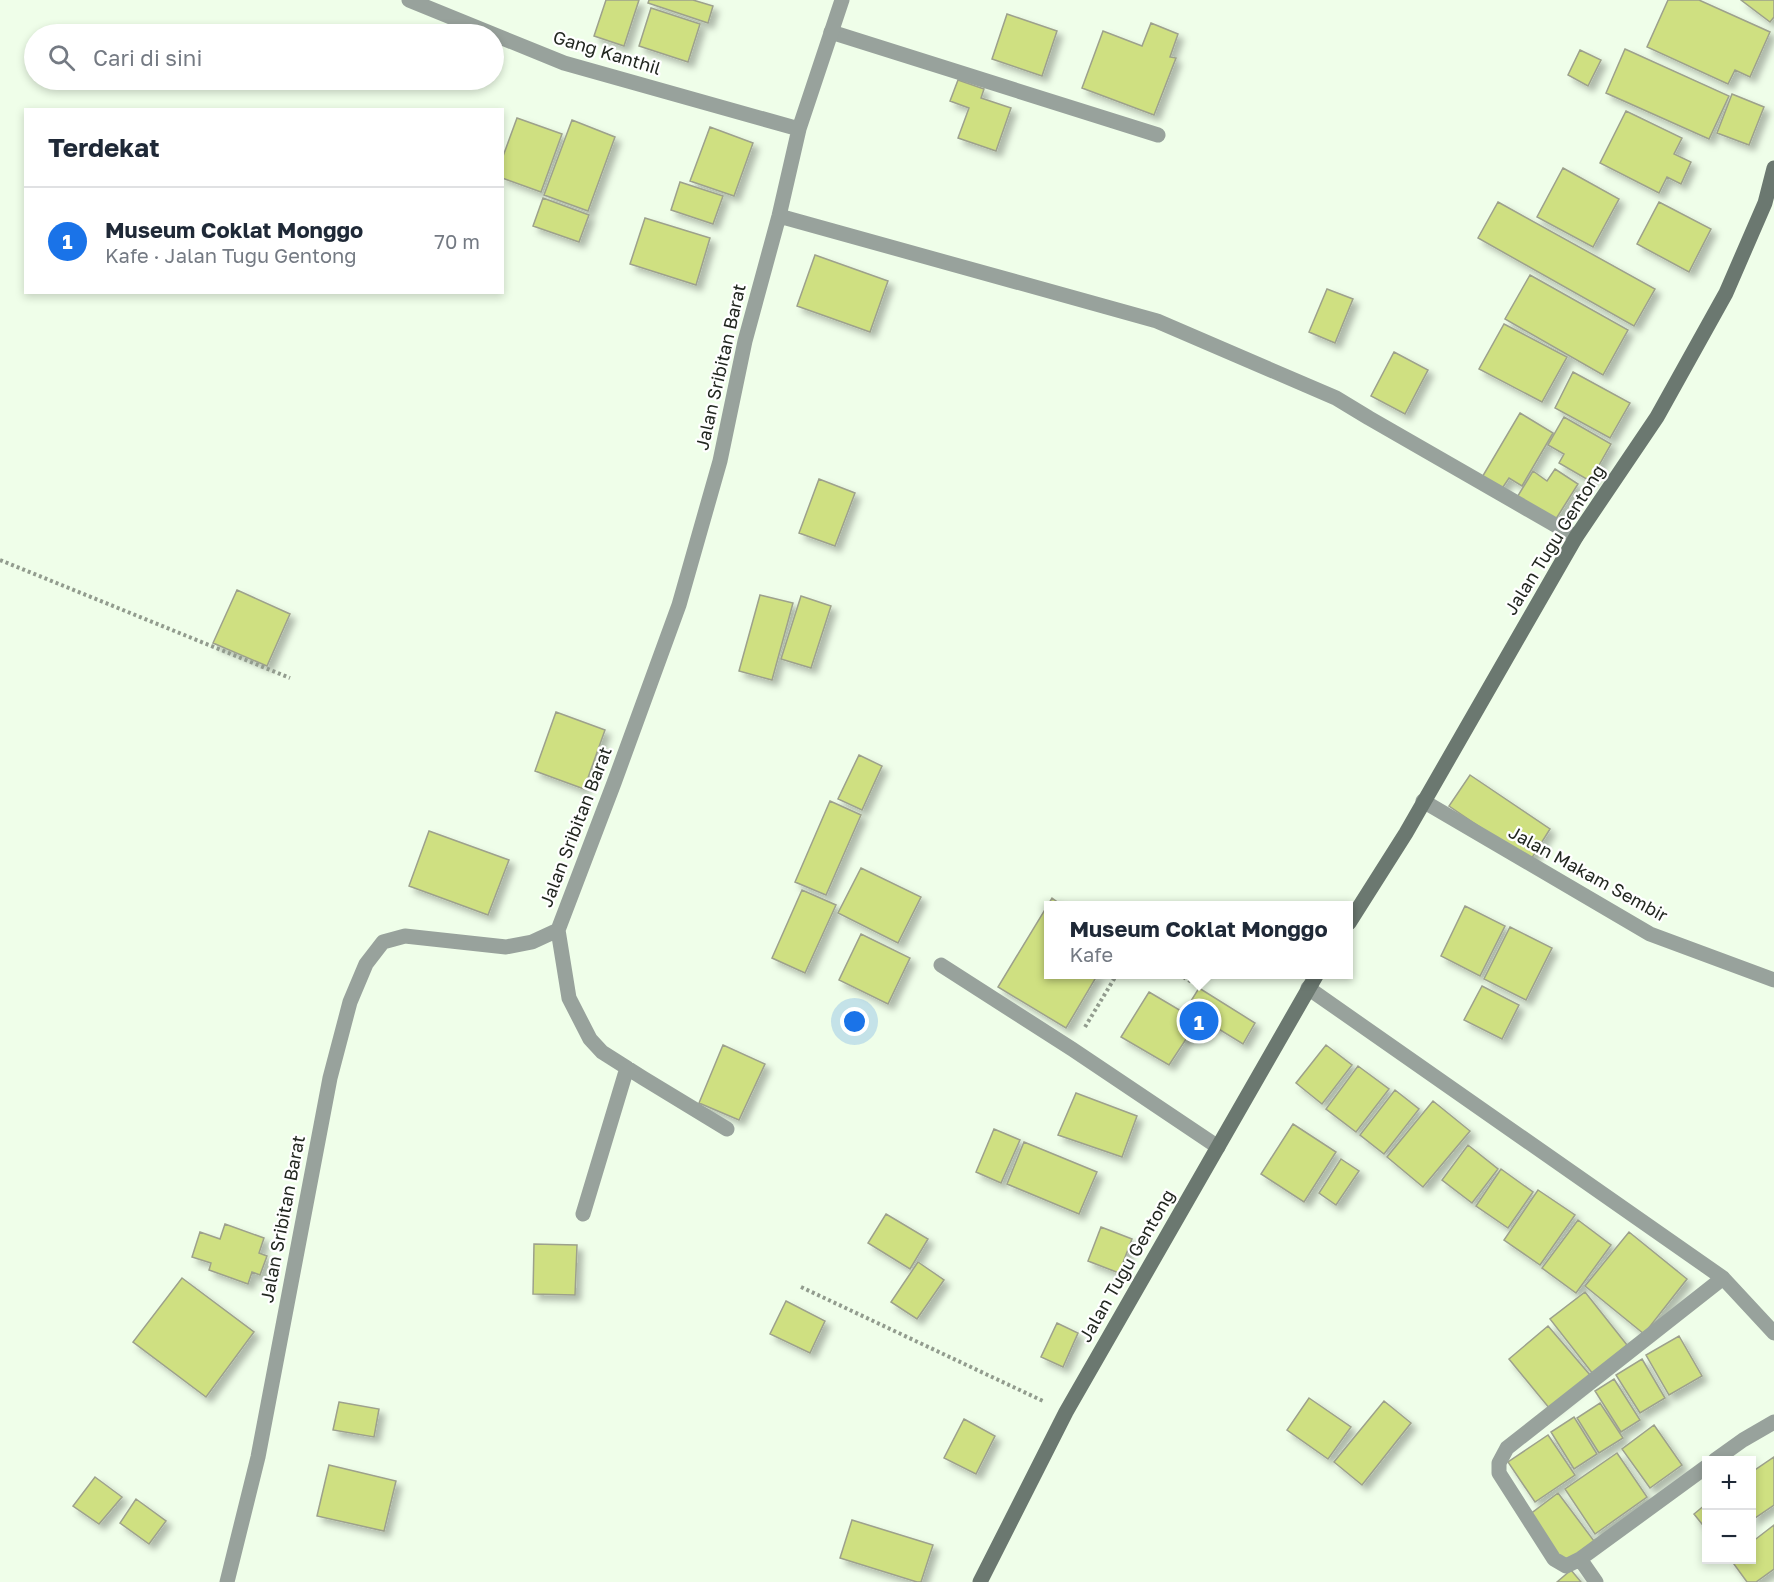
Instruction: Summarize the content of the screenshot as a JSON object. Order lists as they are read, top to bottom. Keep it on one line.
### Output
{"streets":{"main road":["Jalan Tugu Gentong"],"street":["Gang Kanthil","Jalan Sribitan Barat","Jalan Makam Sembir"]},"crossings":[["Gang Kanthil","Jalan Sribitan Barat"],["Jalan Tugu Gentong","Jalan Makam Sembir"]],"page":{"search":"Cari di sini","heading":"Terdekat","list":[{"mark":"1","name":"Museum Coklat Monggo","note":"Kafe · Jalan Tugu Gentong","value":"70 m"}],"popup":["Museum Coklat Monggo","Kafe"],"pins":"1","map_buttons":["+","−"]}}
